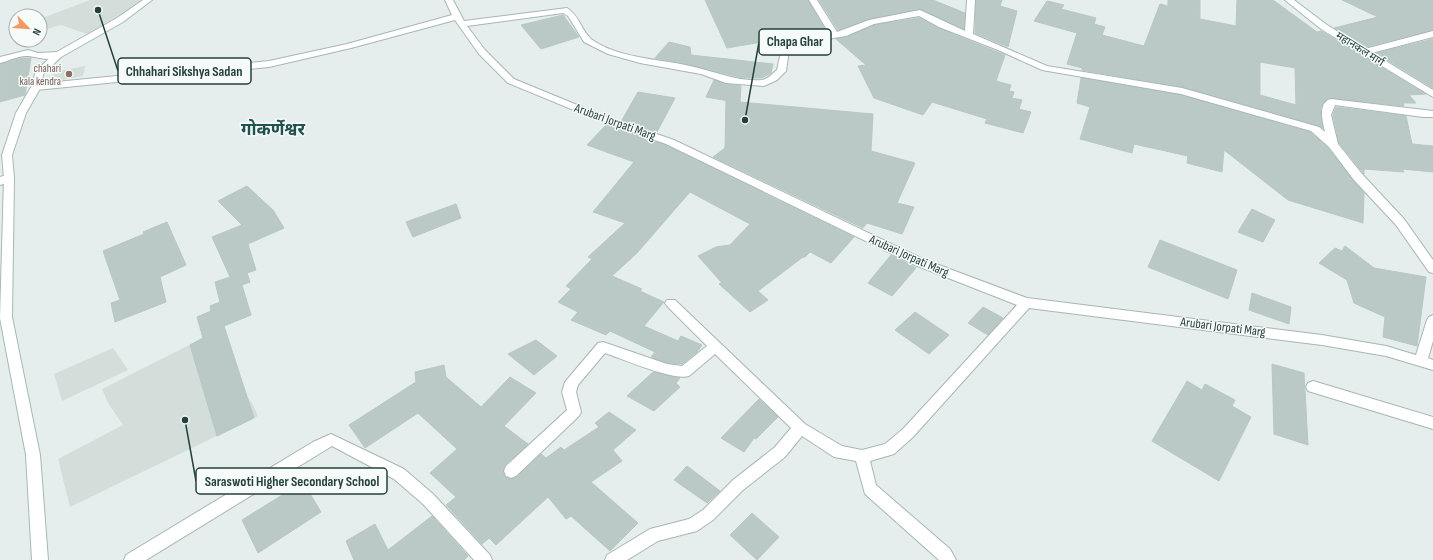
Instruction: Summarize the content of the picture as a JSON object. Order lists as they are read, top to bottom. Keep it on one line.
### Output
{"streets":{"street":["महानकल मार्ग","Arubari Jorpati Marg"]},"districts":["गोकर्णेश्वर"],"places":["Chhahari Sikshya Sadan","chahari kala kendra","Chapa Ghar","Saraswoti Higher Secondary School"],"north":"bottom right"}
